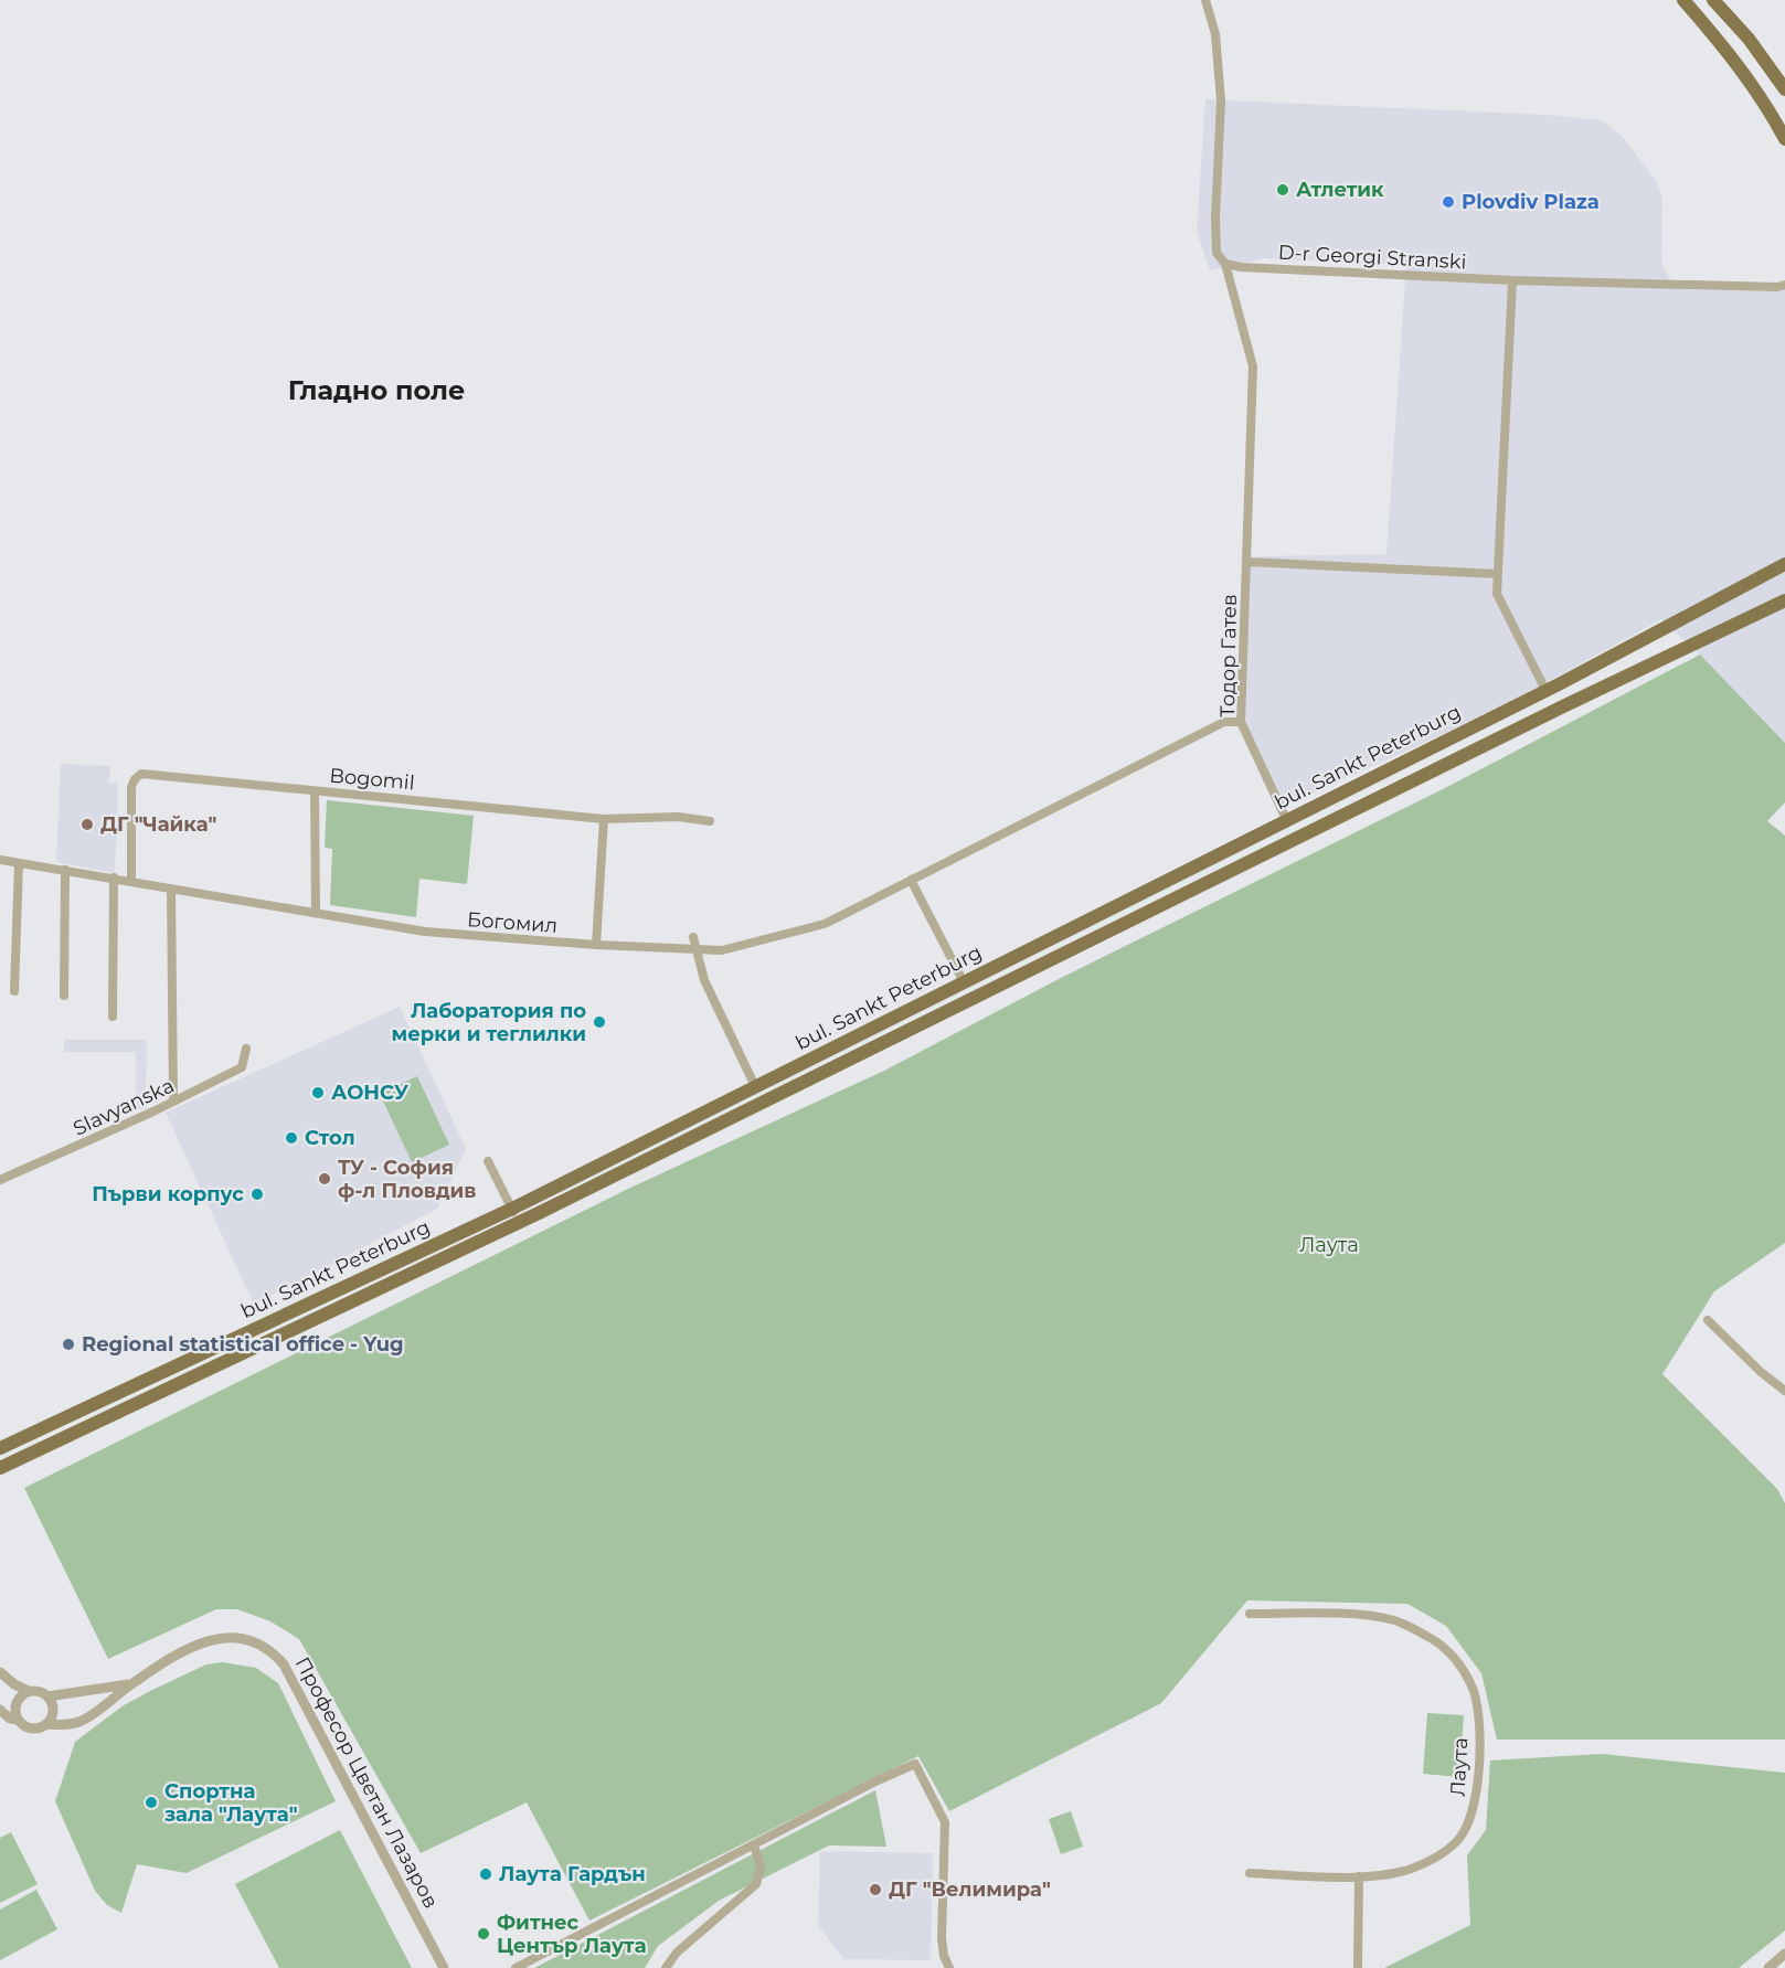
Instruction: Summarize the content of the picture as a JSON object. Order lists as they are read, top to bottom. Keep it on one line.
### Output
{"streets":{"main road":["bul. Sankt Peterburg"],"street":["D-r Georgi Stranski","Тодор Гатев","Bogomil","Slavyanska","Лаута","Професор Цветан Лазаров"]},"crossings":[["D-r Georgi Stranski","Тодор Гатев"],["Тодор Гатев","bul. Sankt Peterburg"]],"districts":["Гладно поле"],"parks":["Лаута"],"places":["Атлетик","Plovdiv Plaza","ДГ \"Чайка\"","Лаборатория по мерки и теглилки","АОНСУ","Стол","ТУ - София ф-л Пловдив","Първи корпус","Regional statistical office - Yug","Спортна зала \"Лаута\"","Лаута Гардън","ДГ \"Велимира\"","Фитнес Център Лаута"]}
